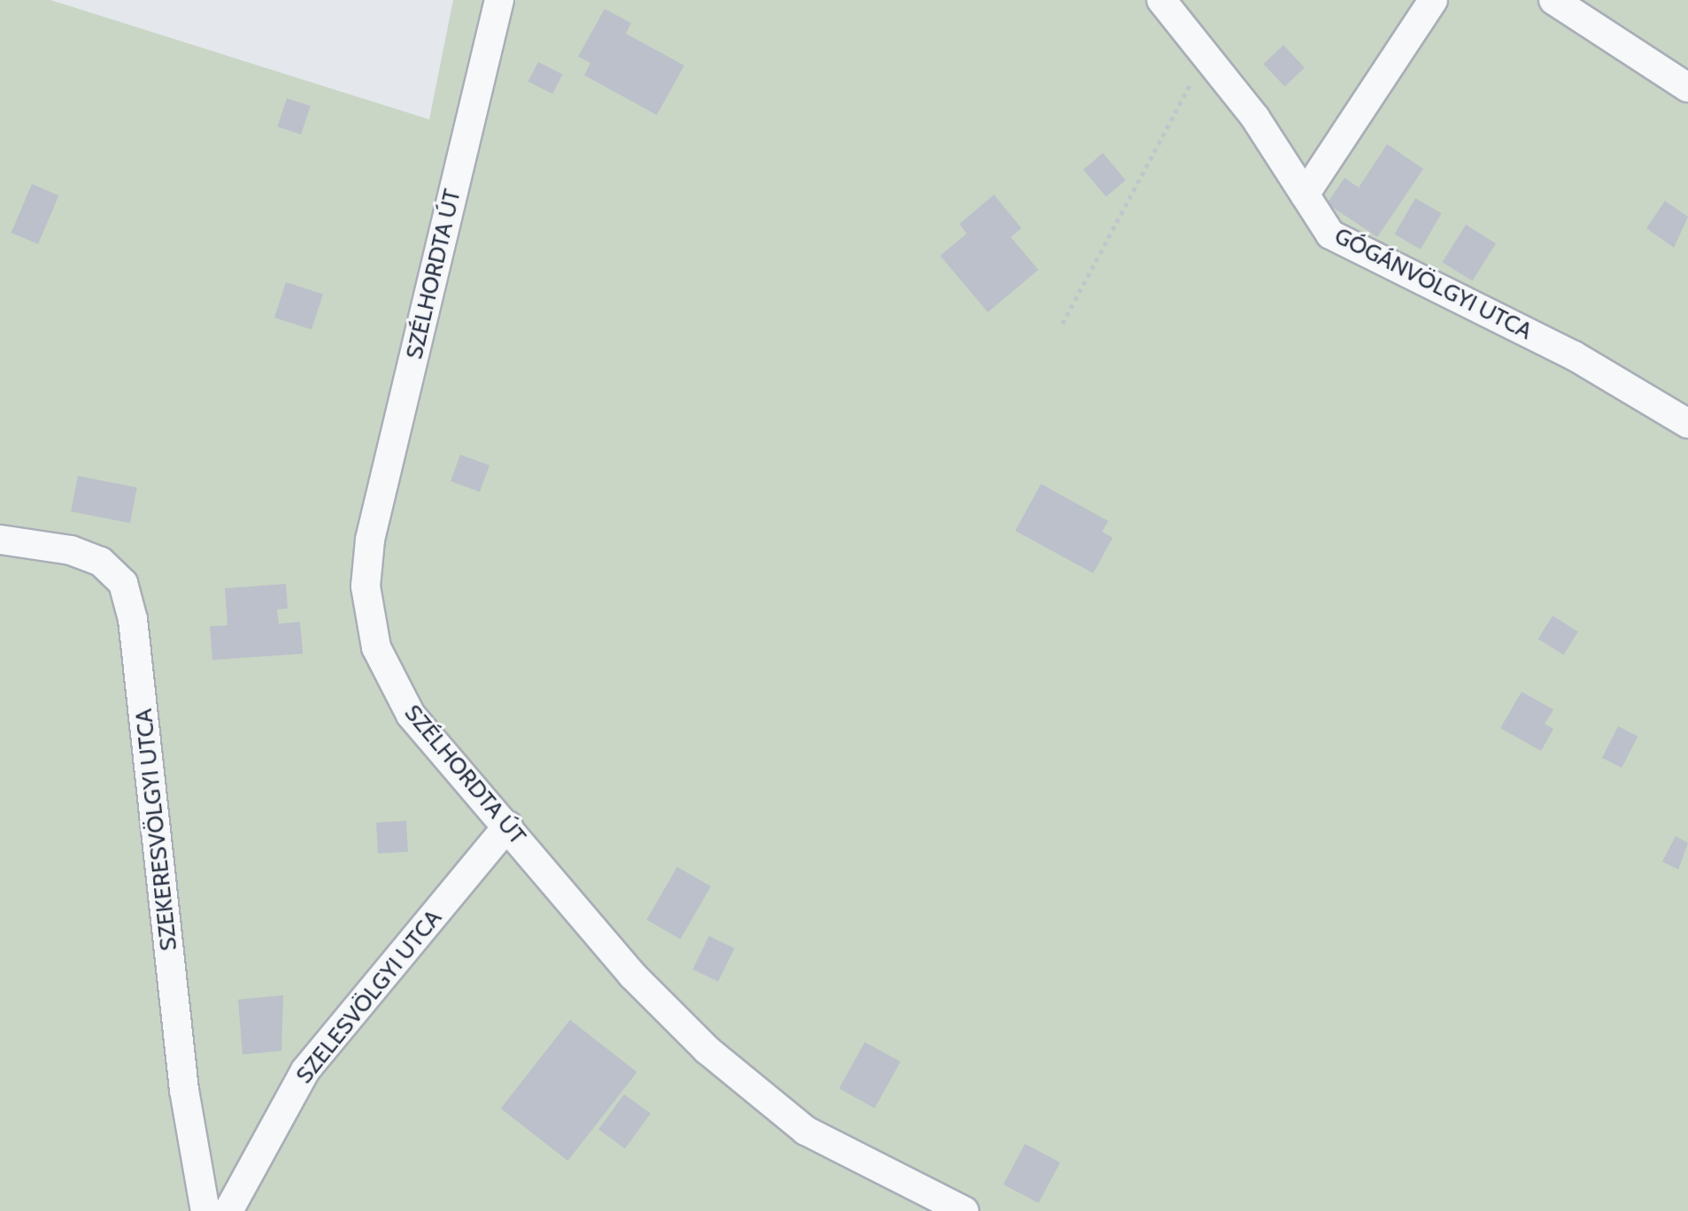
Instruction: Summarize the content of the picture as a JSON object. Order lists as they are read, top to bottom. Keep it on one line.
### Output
{"streets":{"street":["SZÉLHORDTA ÚT","GÓGÁNVÖLGYI UTCA","SZEKERESVÖLGYI UTCA","SZELESVÖLGYI UTCA"]},"crossings":[["SZÉLHORDTA ÚT","SZELESVÖLGYI UTCA"]]}
